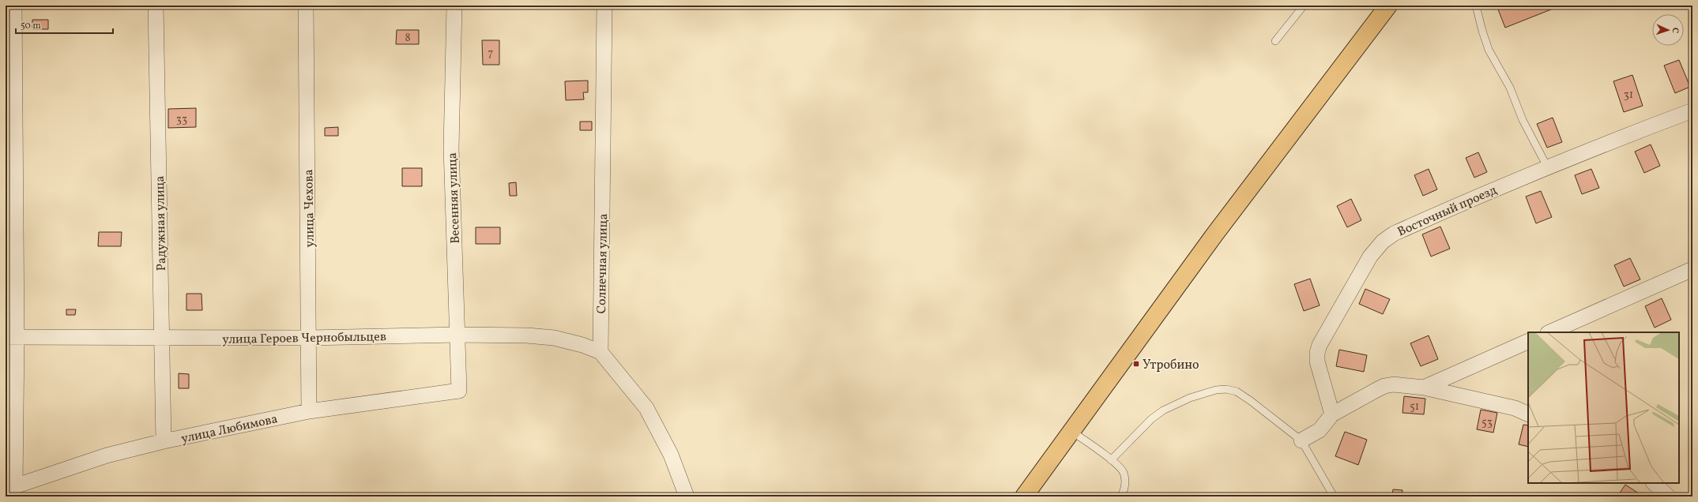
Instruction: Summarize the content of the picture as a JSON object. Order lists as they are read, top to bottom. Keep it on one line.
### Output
{"streets":{"street":["Весенняя улица","улица Чехова","Восточный проезд","Радужная улица","Солнечная улица","улица Героев Чернобыльцев","улица Любимова"]},"crossings":[["Весенняя улица","улица Героев Чернобыльцев"],["Весенняя улица","улица Любимова"],["улица Чехова","улица Героев Чернобыльцев"],["улица Чехова","улица Любимова"],["Радужная улица","улица Героев Чернобыльцев"],["Радужная улица","улица Любимова"],["Солнечная улица","улица Героев Чернобыльцев"]],"places":{"transit":["Утробино"]},"house_numbers":["8","7","31","33","51","53"],"scale_bar":"50 m","north":"right"}
